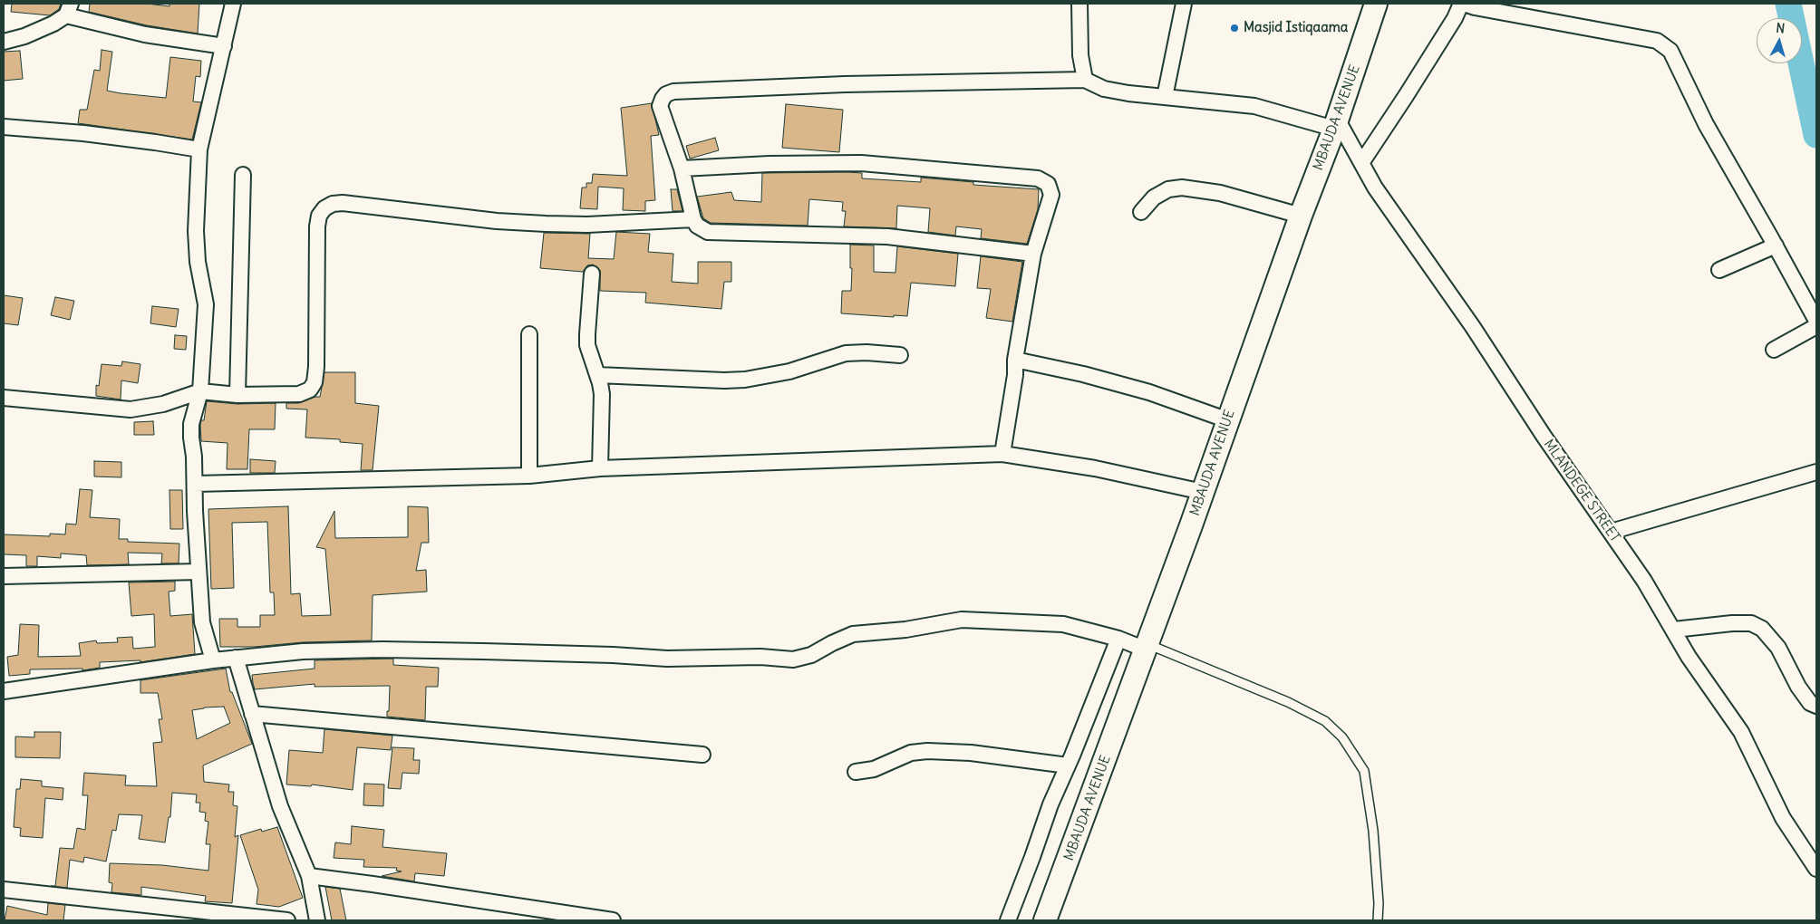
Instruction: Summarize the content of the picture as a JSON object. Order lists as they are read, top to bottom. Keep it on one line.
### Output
{"streets":{"street":["MBAUDA AVENUE","MLANDEGE STREET"]},"crossings":[["MBAUDA AVENUE","MLANDEGE STREET"]],"places":["Masjid Istiqaama"],"north":"top"}
